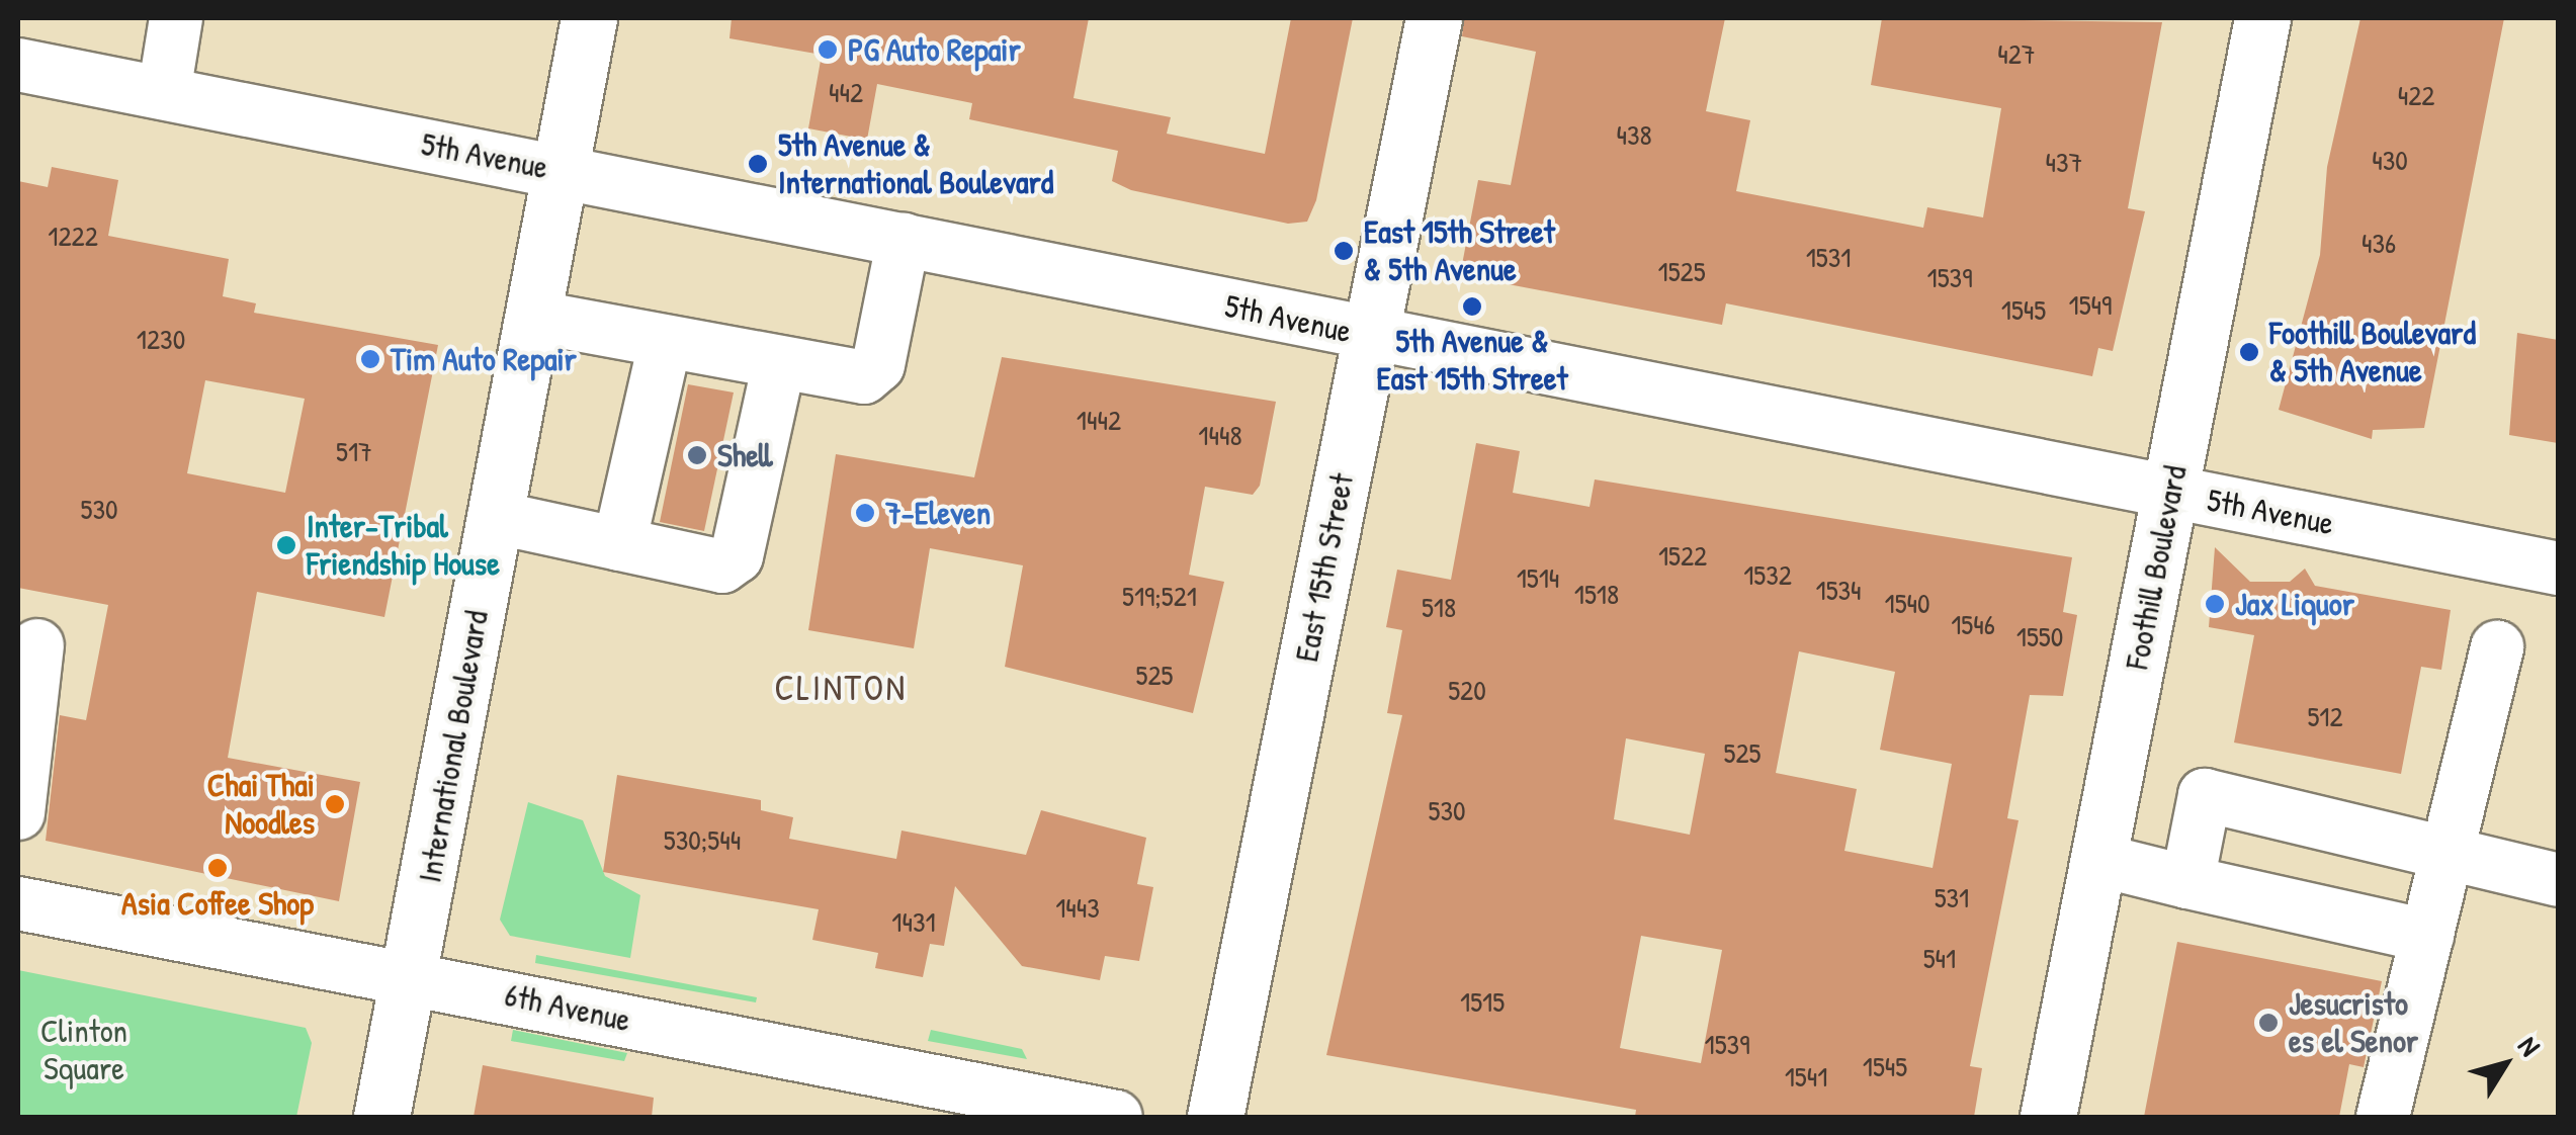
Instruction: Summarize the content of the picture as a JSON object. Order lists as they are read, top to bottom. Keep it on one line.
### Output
{"streets":{"main road":["East 15th Street","Foothill Boulevard","International Boulevard"],"street":["5th Avenue","6th Avenue"]},"crossings":[["5th Avenue","East 15th Street"],["5th Avenue","Foothill Boulevard"],["5th Avenue","International Boulevard"],["International Boulevard","6th Avenue"]],"districts":["CLINTON"],"parks":["Clinton Square"],"places":["PG Auto Repair","5th Avenue & International Boulevard","East 15th Street & 5th Avenue","5th Avenue & East 15th Street","Foothill Boulevard & 5th Avenue","Tim Auto Repair","Shell","7-Eleven","Inter-Tribal Friendship House","Jax Liquor","Chai Thai Noodles","Asia Coffee Shop","Jesucristo es el Senor"],"house_numbers":["427","442","422","438","430","437","1222","436","1531","1525","1539","1549","1545","1230","1442","1448","517","530","1522","1532","1514","1534","1518","519;521","1540","518","1546","1550","525","520","512","525","530","530;544","531","1443","1431","541","1515","1539","1545","1541"],"north":"top right"}
